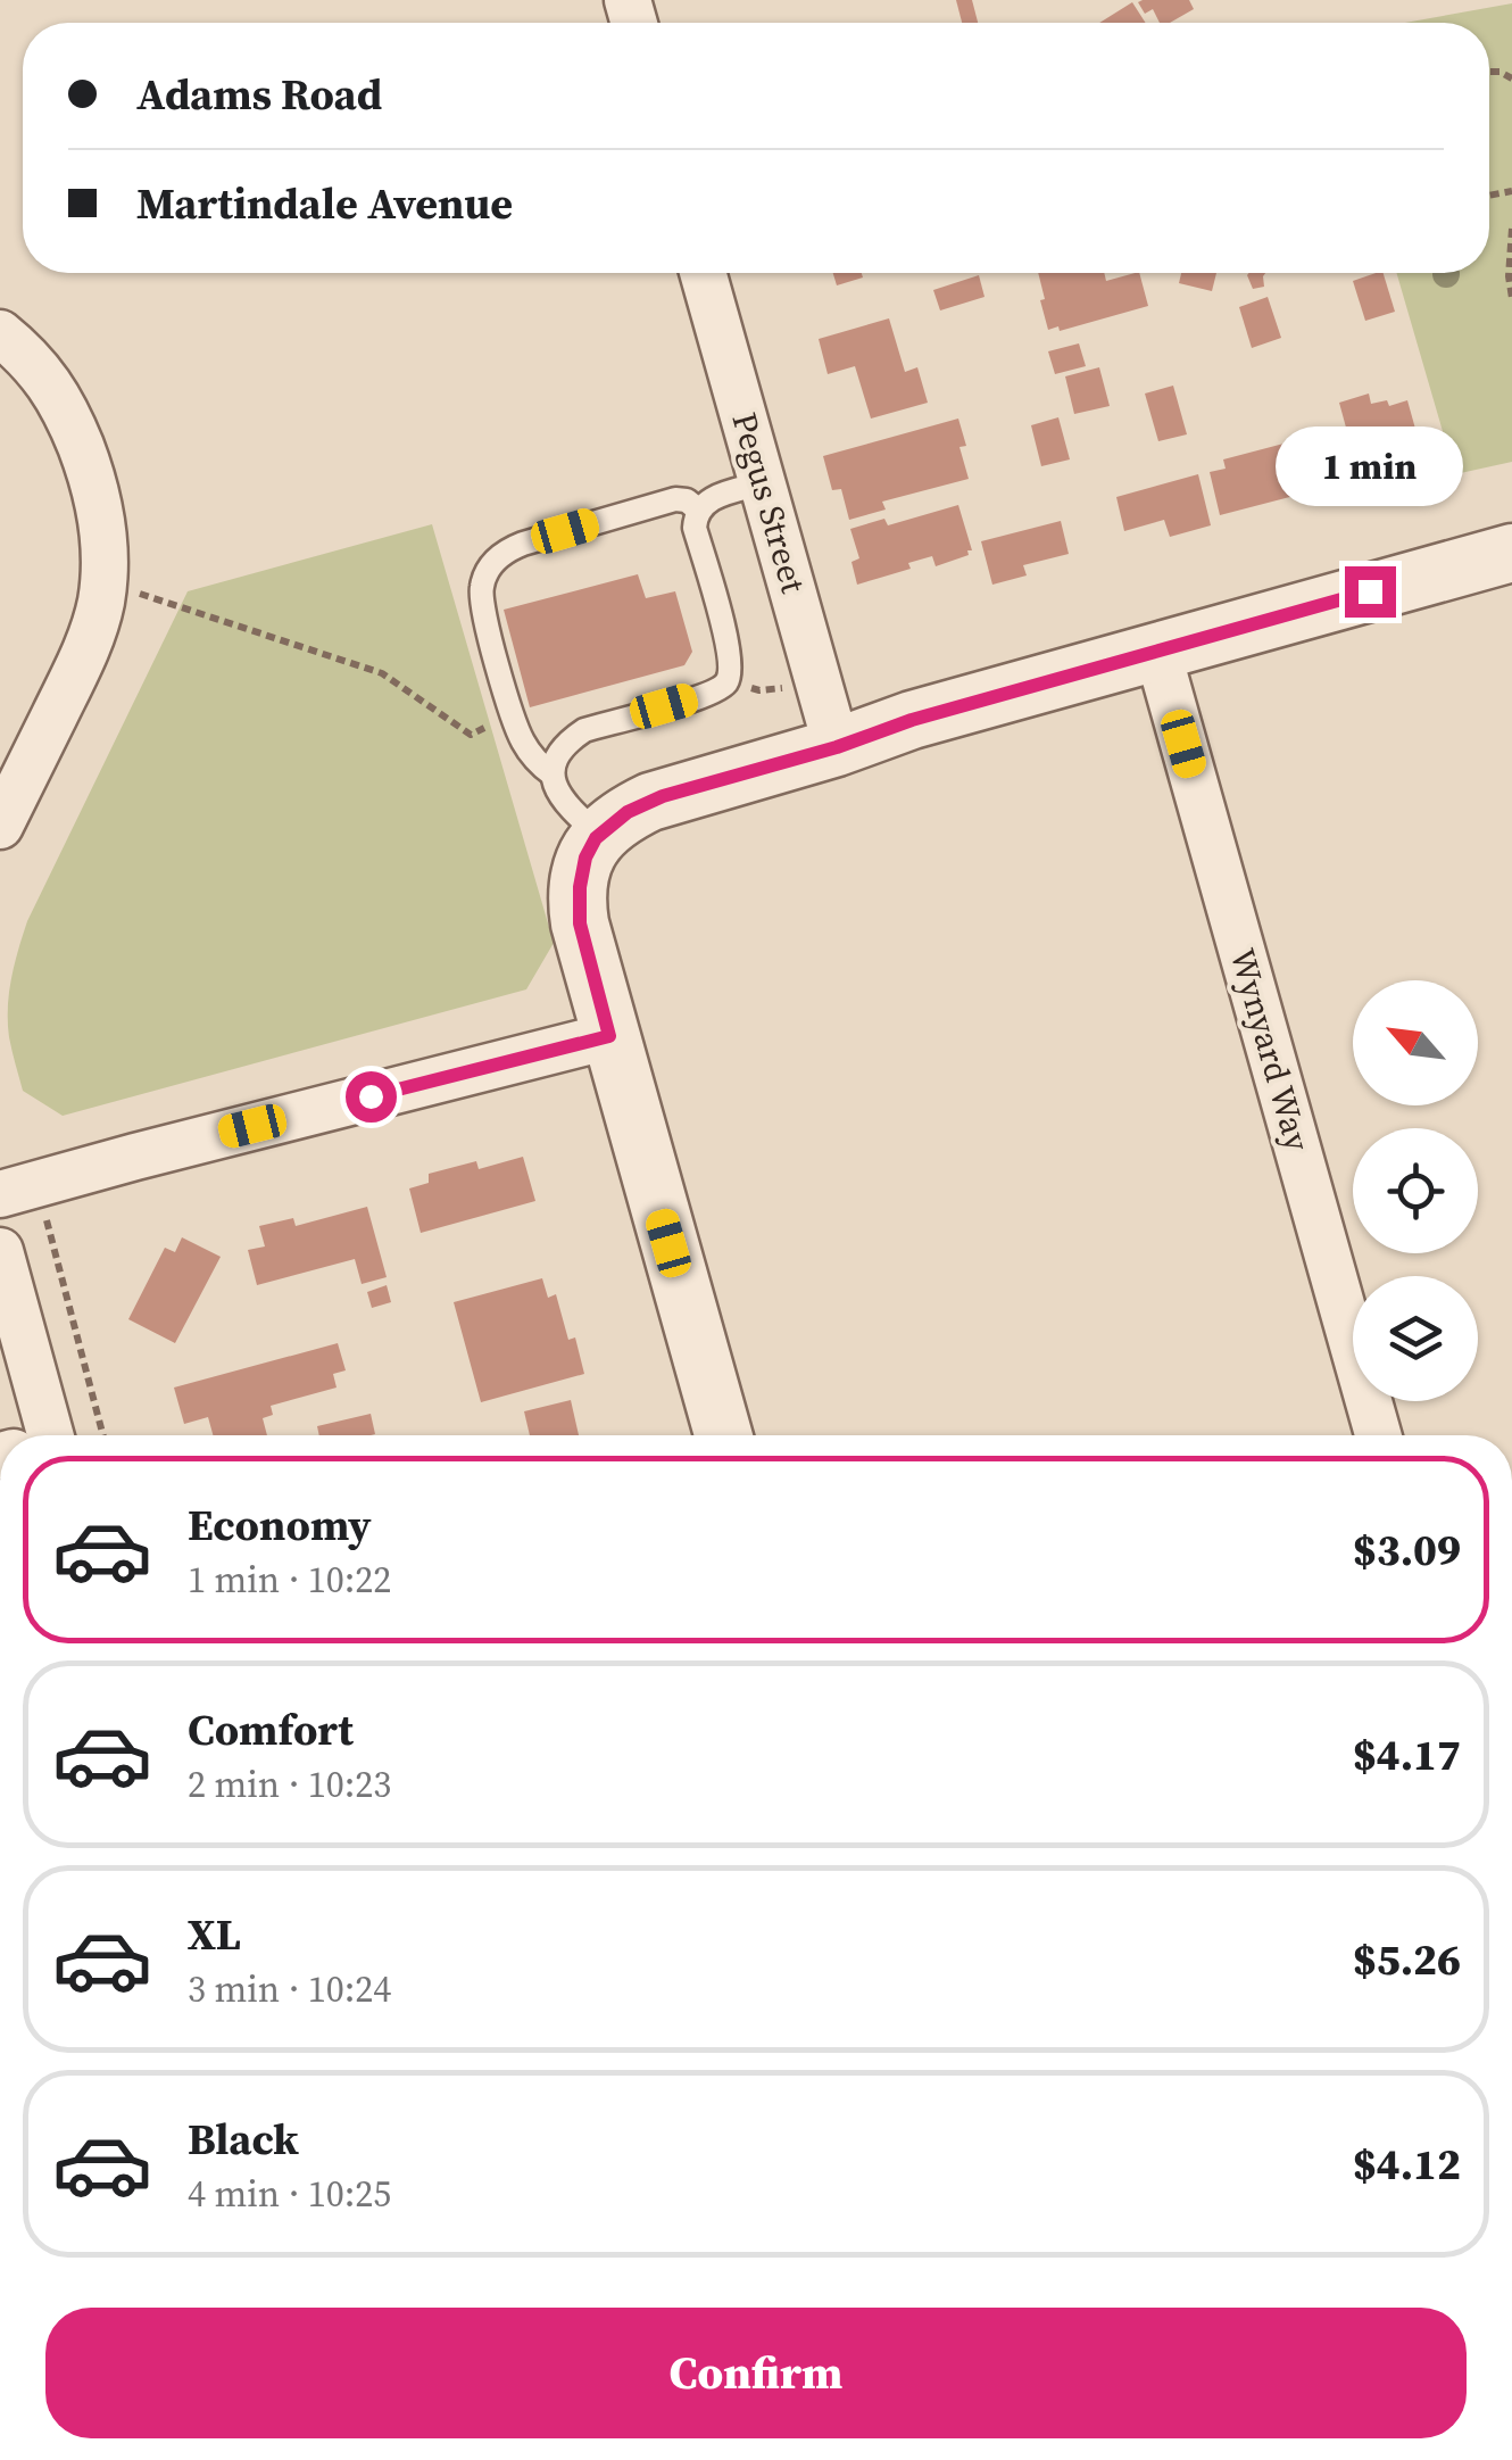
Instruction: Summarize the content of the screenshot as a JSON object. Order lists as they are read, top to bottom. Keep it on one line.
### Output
{"streets":{"street":["Pegus Street","Wynyard Way"]},"north":"top left","page":{"banner":["Adams Road","Martindale Avenue"],"bubble":"1 min","list":[{"name":"Economy","note":"1 min · 10:22","value":"$3.09"},{"name":"Comfort","note":"2 min · 10:23","value":"$4.17"},{"name":"XL","note":"3 min · 10:24","value":"$5.26"},{"name":"Black","note":"4 min · 10:25","value":"$4.12"}],"buttons":"Confirm"}}
